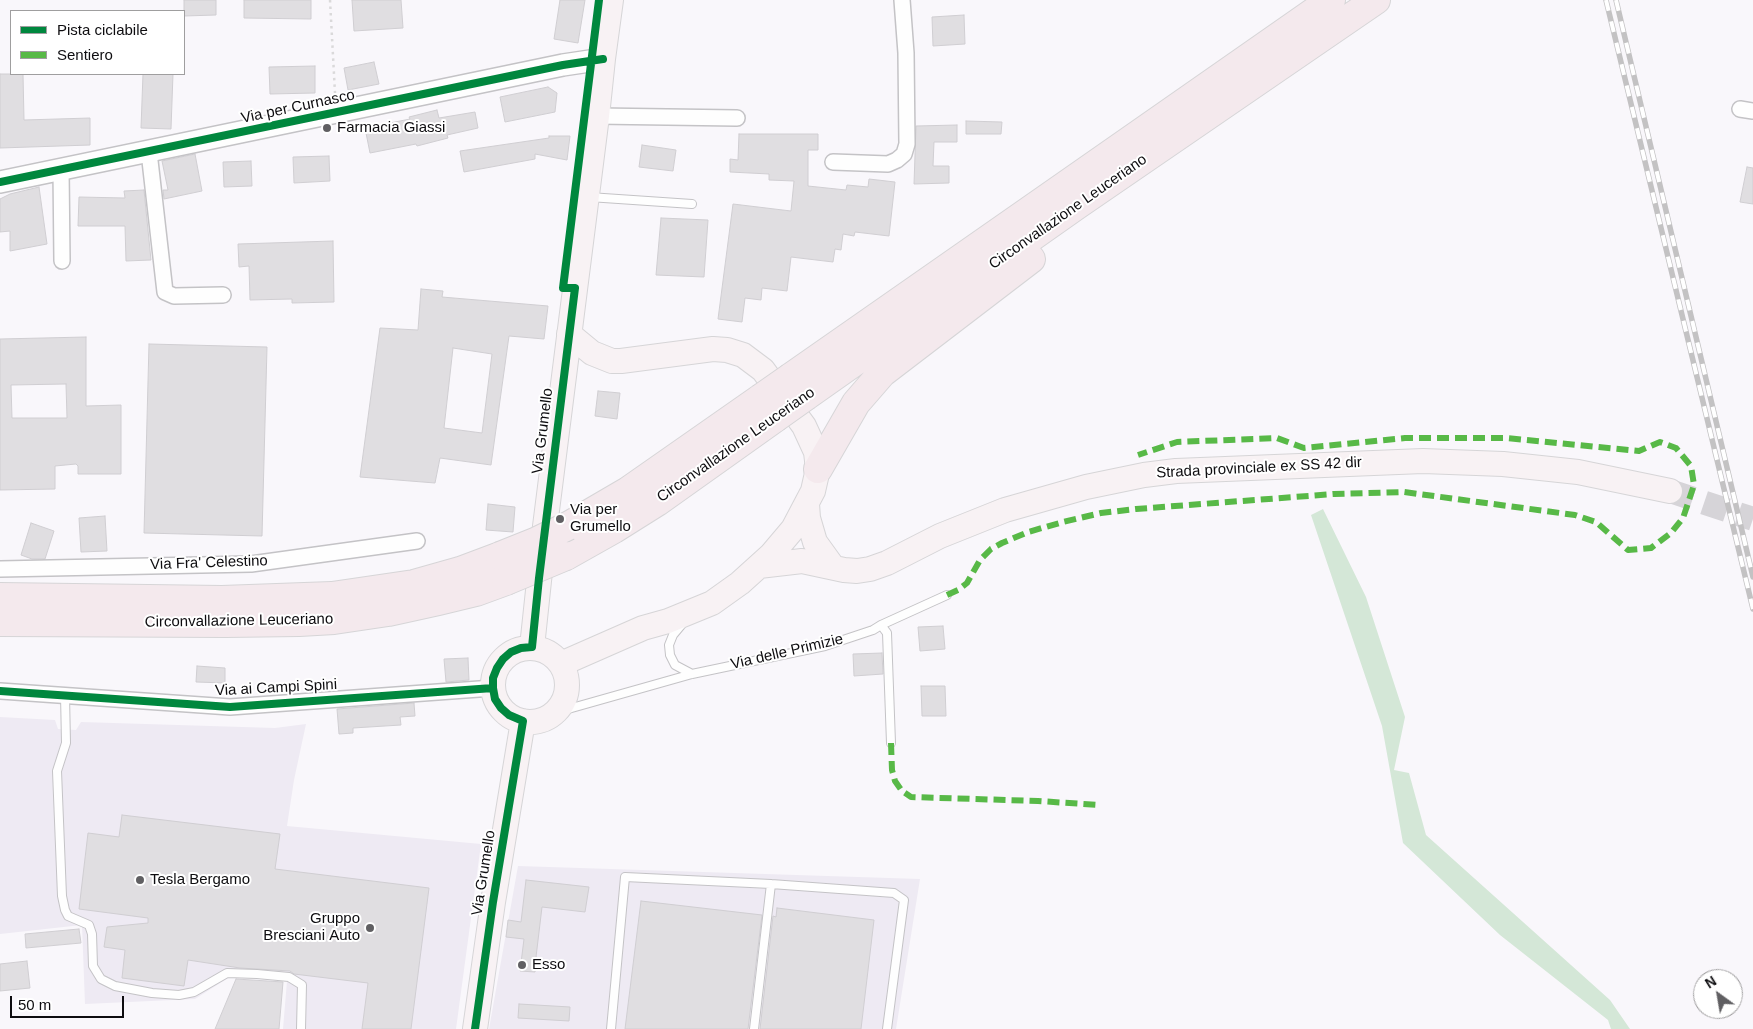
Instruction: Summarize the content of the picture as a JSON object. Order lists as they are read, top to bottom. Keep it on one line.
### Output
{"streets":{"highway":["Circonvallazione Leuceriano"],"main road":["Via Grumello","Strada provinciale ex SS 42 dir"],"street":["Via per Curnasco","Via Fra' Celestino","Via ai Campi Spini"],"lane":["Via delle Primizie"]},"crossings":[["Via per Curnasco","Via Grumello"],["Via Grumello","Via delle Primizie"],["Via Grumello","Via ai Campi Spini"],["Via delle Primizie","Via ai Campi Spini"]],"places":["Farmacia Giassi","Via per Grumello","Tesla Bergamo","Gruppo Bresciani Auto","Esso"],"legend":["Pista ciclabile","Sentiero"],"scale_bar":"50 m","north":"top left"}
